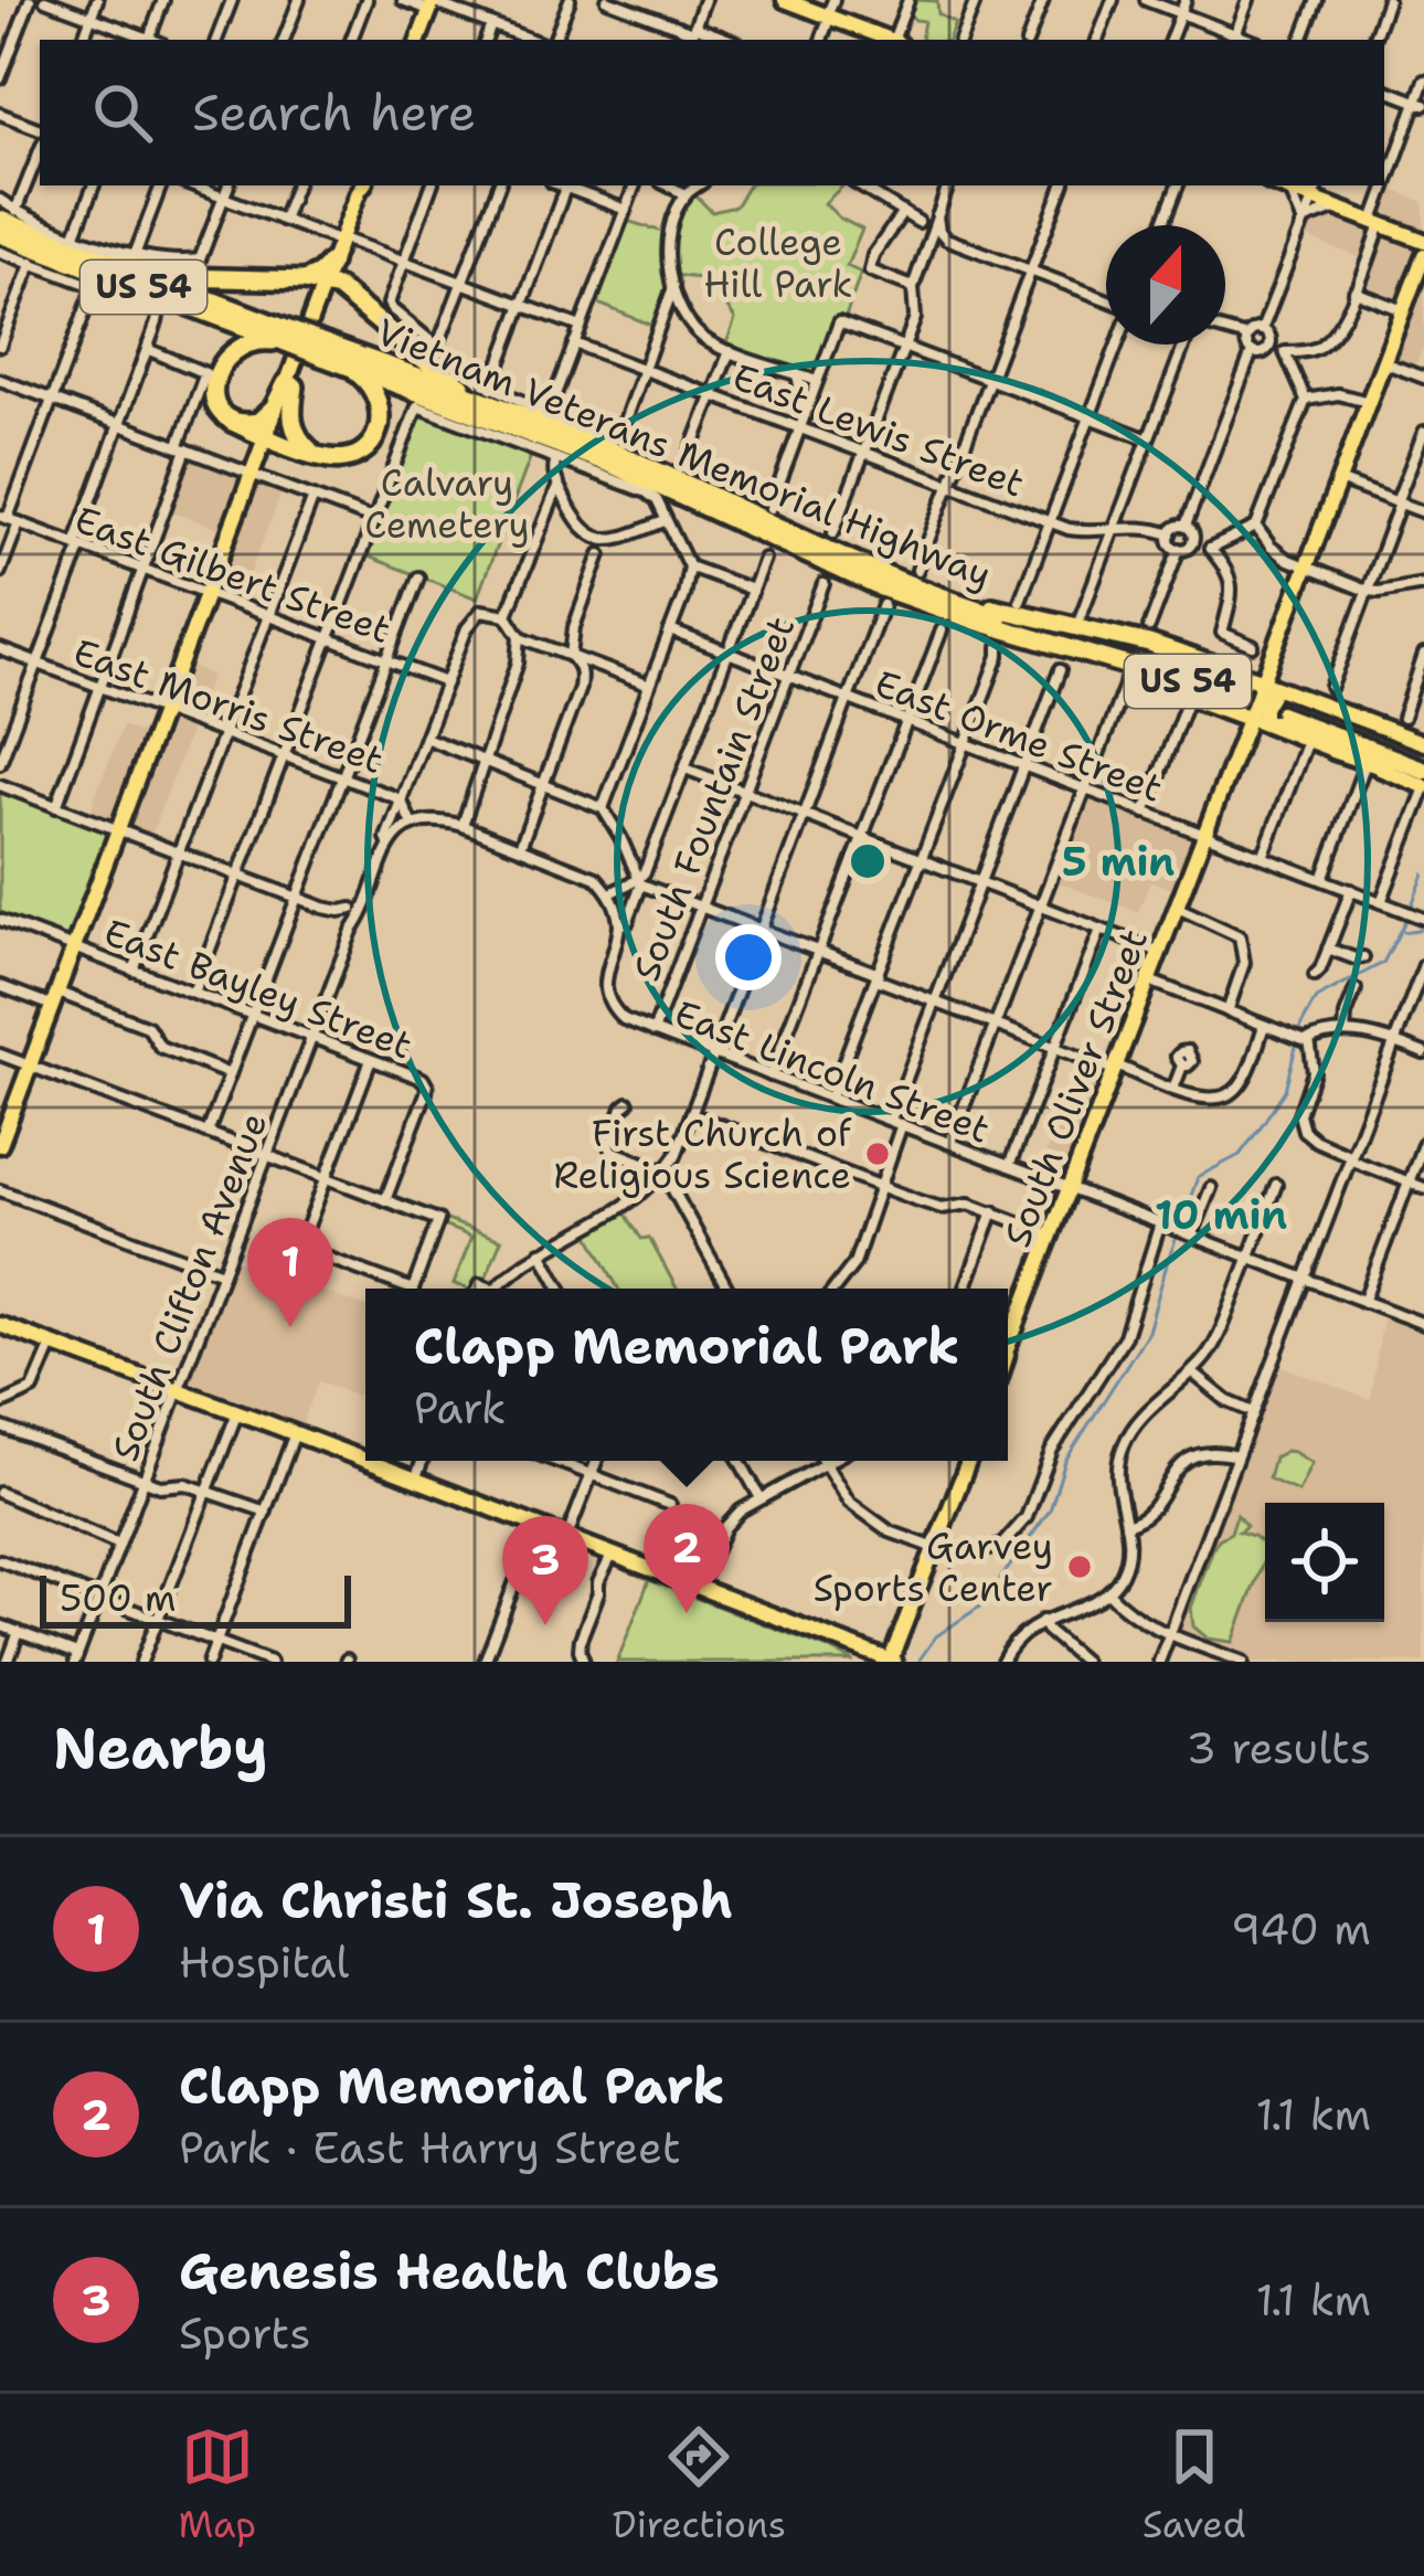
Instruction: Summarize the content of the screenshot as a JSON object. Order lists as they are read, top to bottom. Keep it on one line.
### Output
{"streets":{"highway":["US 54","Vietnam Veterans Memorial Highway"],"main road":["South Oliver Street"],"street":["East Lewis Street","East Gilbert Street","East Morris Street","East Orme Street","South Fountain Street","East Bayley Street","East Lincoln Street","South Clifton Avenue"]},"crossings":[["East Gilbert Street","South Clifton Avenue"],["East Morris Street","South Clifton Avenue"],["East Orme Street","South Fountain Street"],["East Orme Street","South Oliver Street"],["South Fountain Street","East Lincoln Street"],["East Bayley Street","South Clifton Avenue"],["East Lincoln Street","South Oliver Street"]],"parks":["College Hill Park","Calvary Cemetery"],"places":["First Church of Religious Science","Garvey Sports Center"],"scale_bar":"500 m","north":"top","page":{"search":"Search here","pins":["1","2","3"],"popup":["Clapp Memorial Park","Park"],"scale":"500 m","heading":["Nearby","3 results"],"list":[{"mark":"1","name":"Via Christi St. Joseph","note":"Hospital","value":"940 m"},{"mark":"2","name":"Clapp Memorial Park","note":"Park · East Harry Street","value":"1.1 km"},{"mark":"3","name":"Genesis Health Clubs","note":"Sports","value":"1.1 km"}],"nav":["Map","Directions","Saved"]},"rings":["5 min","10 min"]}
